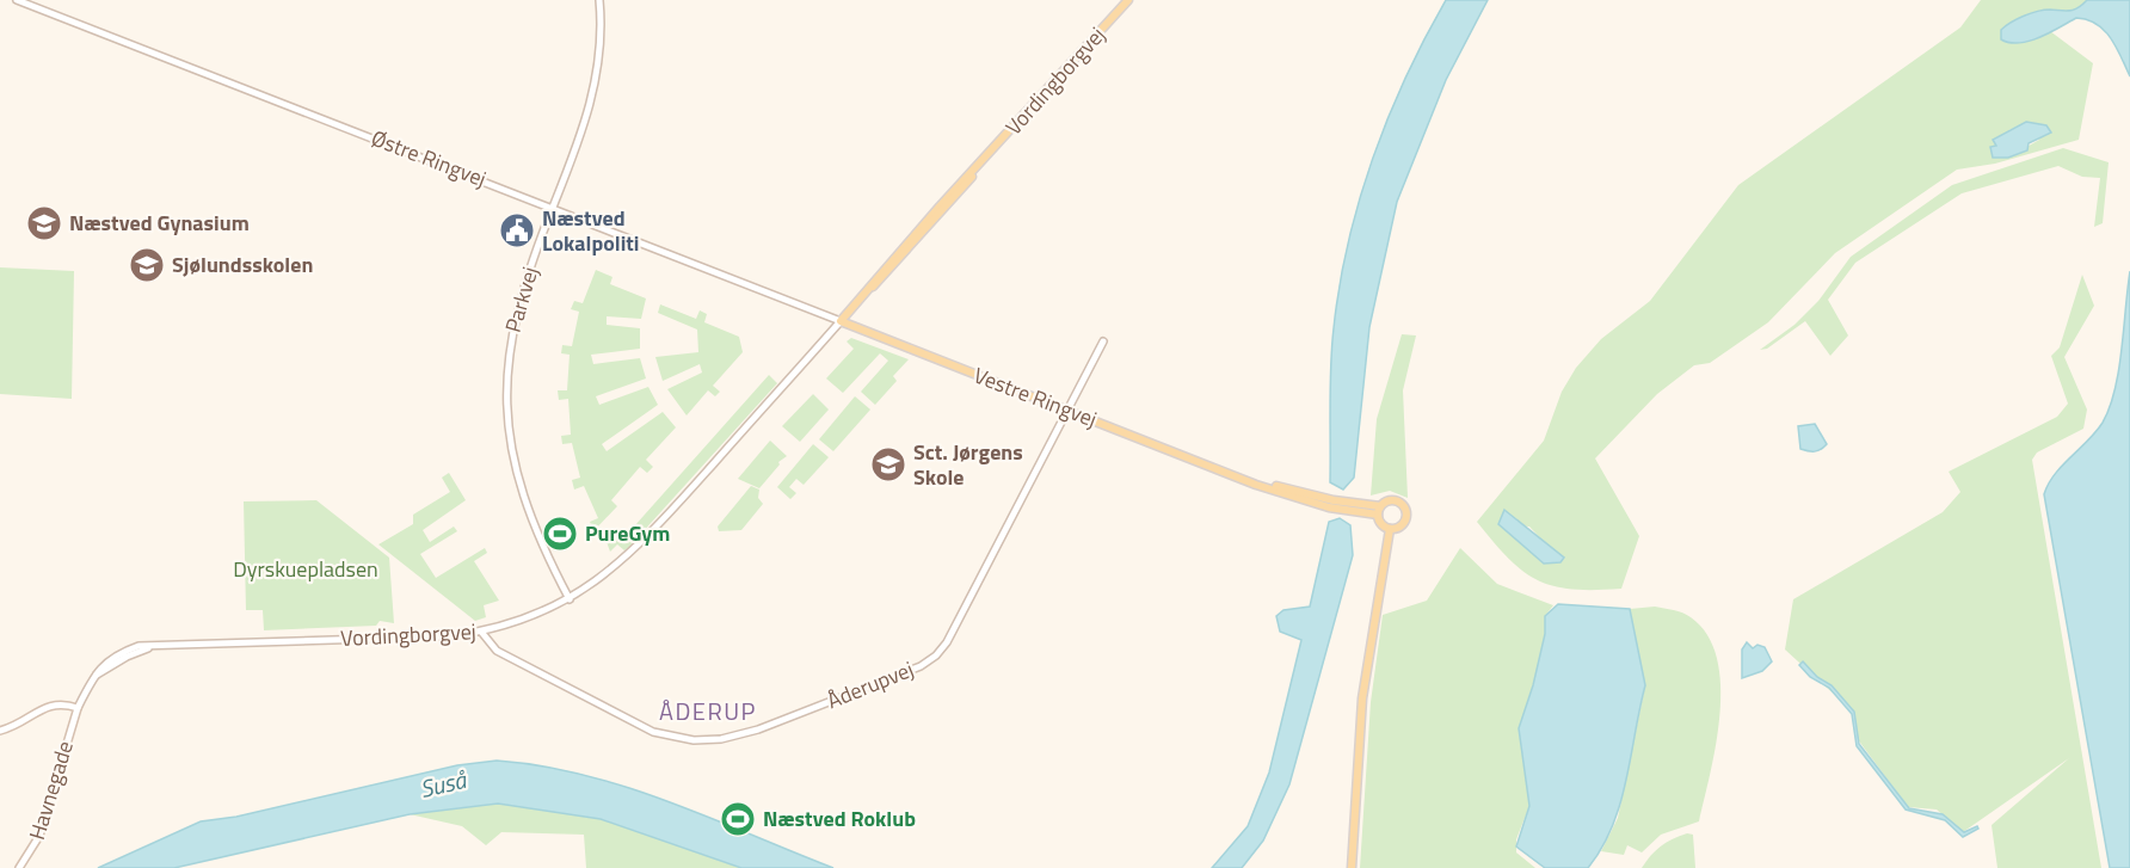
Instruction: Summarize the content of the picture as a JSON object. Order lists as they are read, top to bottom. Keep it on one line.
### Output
{"streets":{"main road":["Vordingborgvej","Vestre Ringvej"],"street":["Østre Ringvej","Parkvej","Åderupvej","Havnegade"]},"crossings":[["Vordingborgvej","Østre Ringvej"],["Vordingborgvej","Parkvej"],["Vordingborgvej","Vestre Ringvej"],["Vordingborgvej","Åderupvej"],["Vordingborgvej","Havnegade"],["Østre Ringvej","Parkvej"],["Østre Ringvej","Vestre Ringvej"],["Vestre Ringvej","Åderupvej"]],"districts":["ÅDERUP"],"water":["Suså"],"parks":["Dyrskuepladsen"],"places":{"school or university":["Næstved Gynasium","Sjølundsskolen","Sct. Jørgens Skole"],"public building":["Næstved Lokalpoliti"],"sports":["PureGym","Næstved Roklub"]}}
